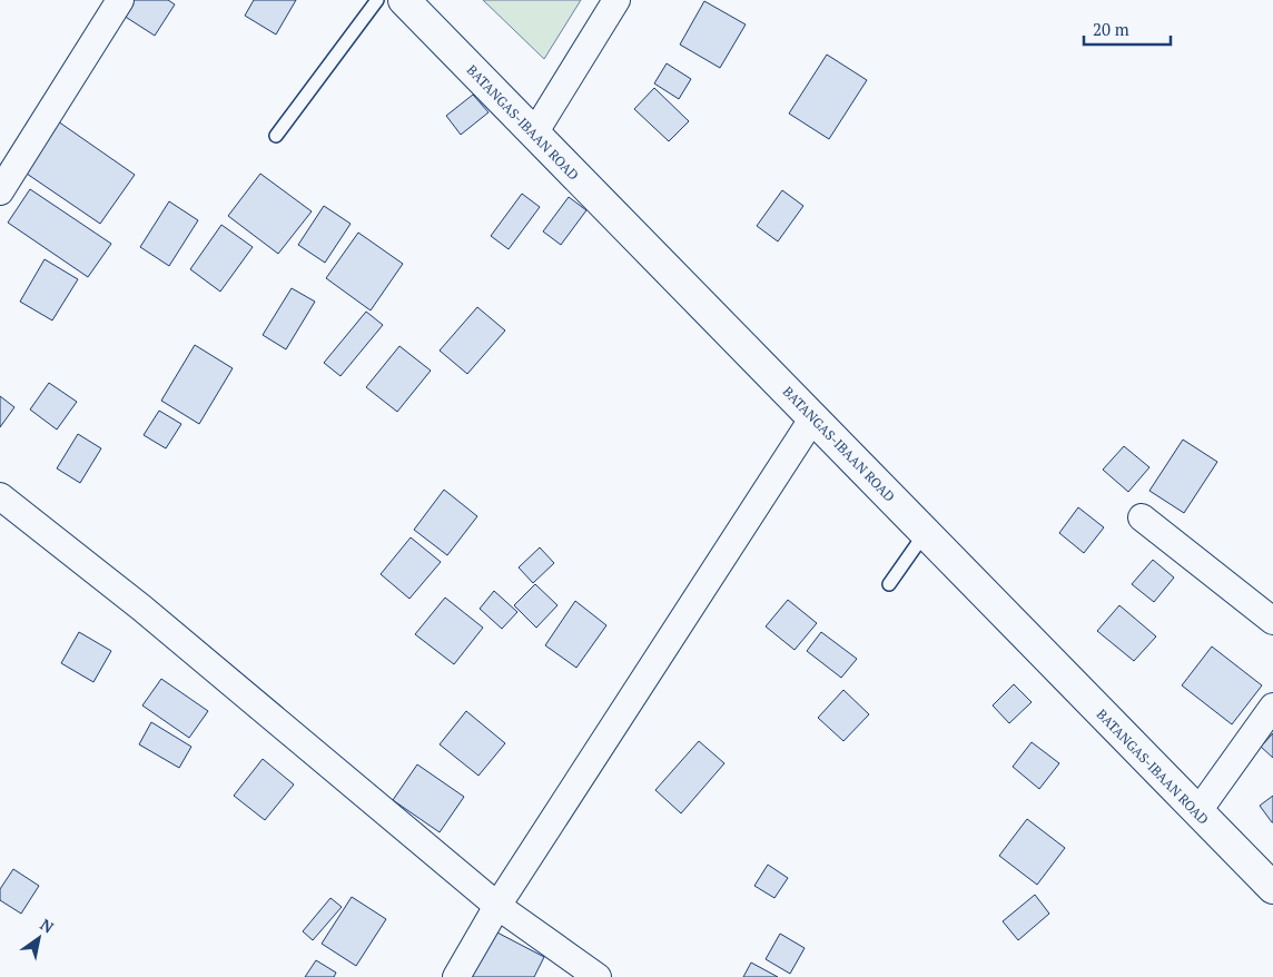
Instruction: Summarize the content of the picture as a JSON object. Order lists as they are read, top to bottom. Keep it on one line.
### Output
{"streets":{"main road":["BATANGAS-IBAAN ROAD"]},"scale_bar":"20 m","north":"top right"}
